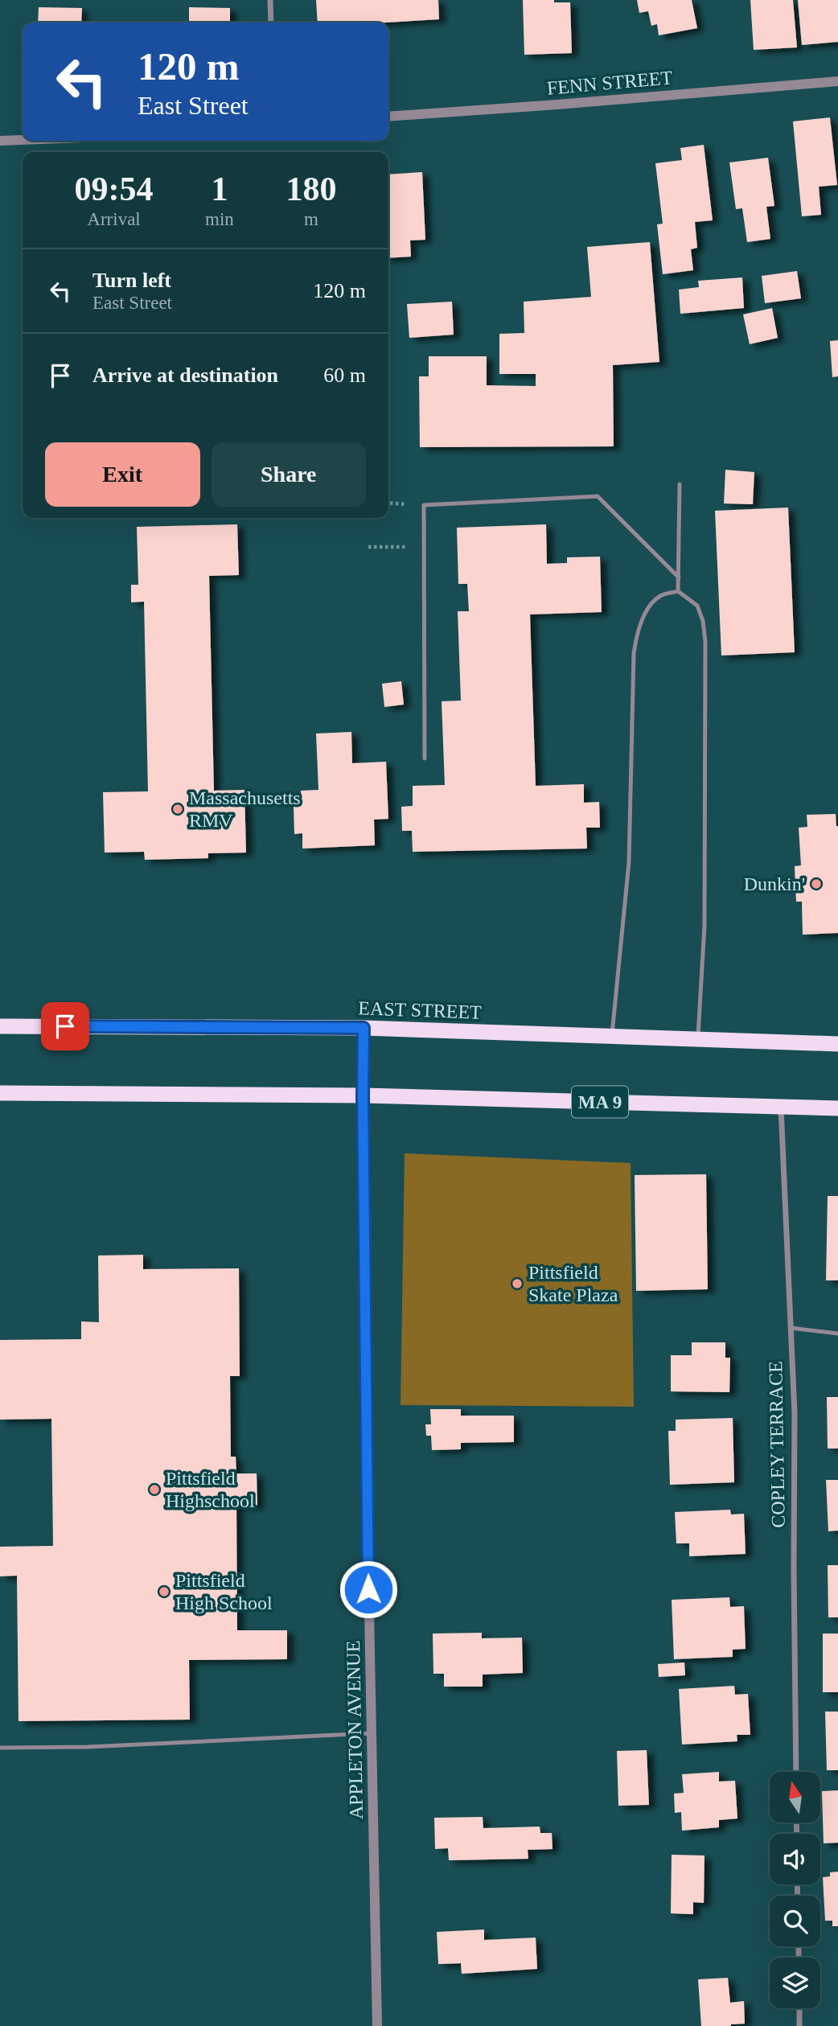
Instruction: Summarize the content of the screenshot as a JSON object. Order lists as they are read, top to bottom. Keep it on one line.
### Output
{"streets":{"highway":["EAST STREET","MA 9"],"street":["FENN STREET","COPLEY TERRACE","APPLETON AVENUE"]},"crossings":[["EAST STREET","APPLETON AVENUE"],["MA 9","COPLEY TERRACE"],["MA 9","APPLETON AVENUE"]],"places":["Massachusetts RMV","Dunkin'","Pittsfield Skate Plaza","Pittsfield Highschool","Pittsfield High School"],"north":"top","page":{"turn":["120 m","East Street"],"eta":["09:54","Arrival","1","min","180","m"],"list":[{"name":"Turn left","note":"East Street","value":"120 m"},{"name":"Arrive at destination","value":"60 m"}],"buttons":["Exit","Share"]}}
